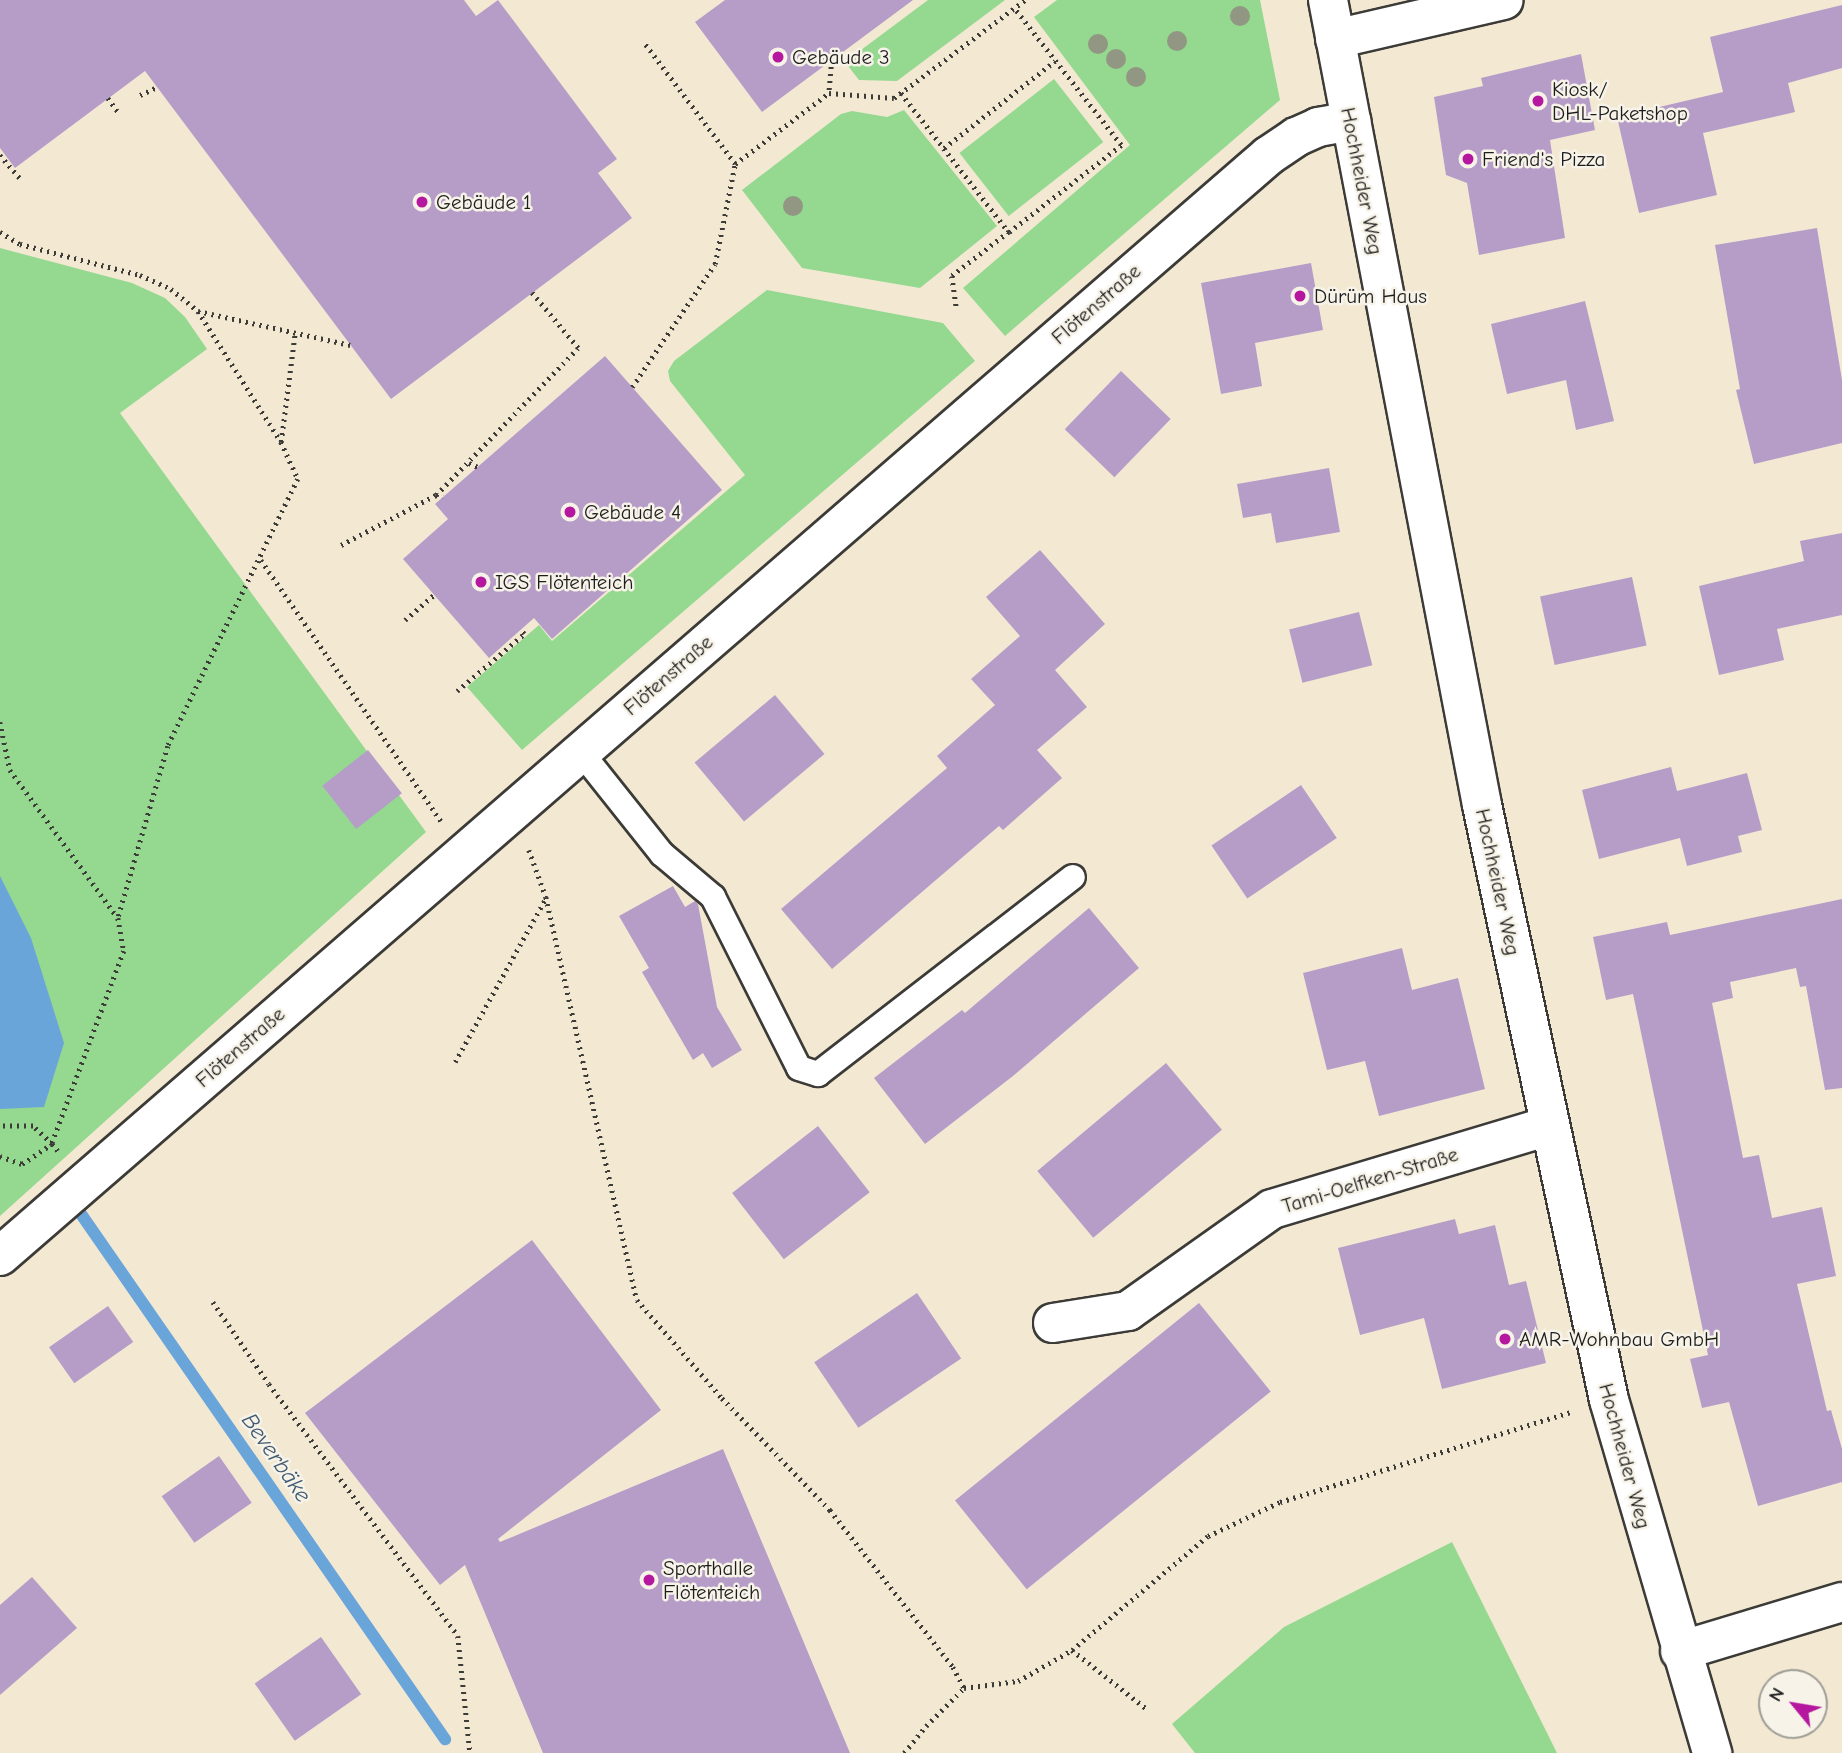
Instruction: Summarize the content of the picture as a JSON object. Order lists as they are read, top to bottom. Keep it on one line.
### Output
{"streets":{"street":["Hochheider Weg","Flötenstraße","Tami-Oelfken-Straße"]},"crossings":[["Hochheider Weg","Flötenstraße"],["Hochheider Weg","Tami-Oelfken-Straße"]],"water":["Beverbäke"],"places":["Gebäude 3","Kiosk/ DHL-Paketshop","Friend's Pizza","Gebäude 1","Dürüm Haus","Gebäude 4","IGS Flötenteich","AMR-Wohnbau GmbH","Sporthalle Flötenteich"],"north":"top left"}
